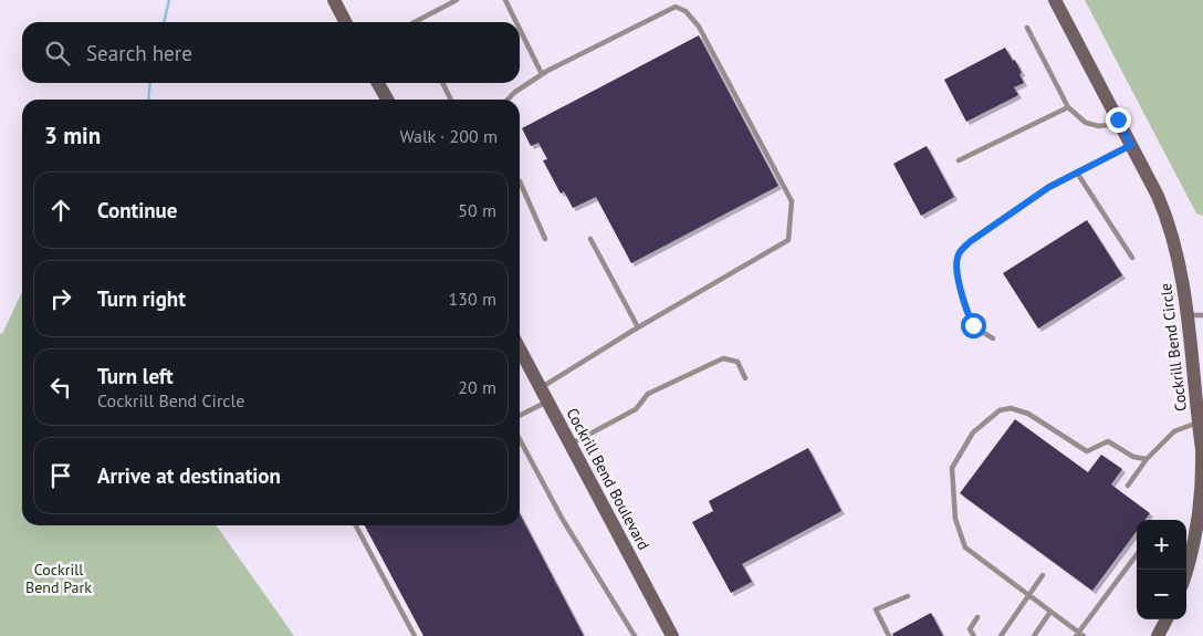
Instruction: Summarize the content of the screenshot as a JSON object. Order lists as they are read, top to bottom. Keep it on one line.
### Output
{"streets":{"street":["Cockrill Bend Circle","Cockrill Bend Boulevard"]},"parks":["Cockrill Bend Park"],"page":{"search":"Search here","heading":["3 min","Walk · 200 m"],"list":[["Continue","50 m"],["Turn right","130 m"],["Turn left","Cockrill Bend Circle","20 m"],"Arrive at destination"],"map_buttons":["+","−"]}}
